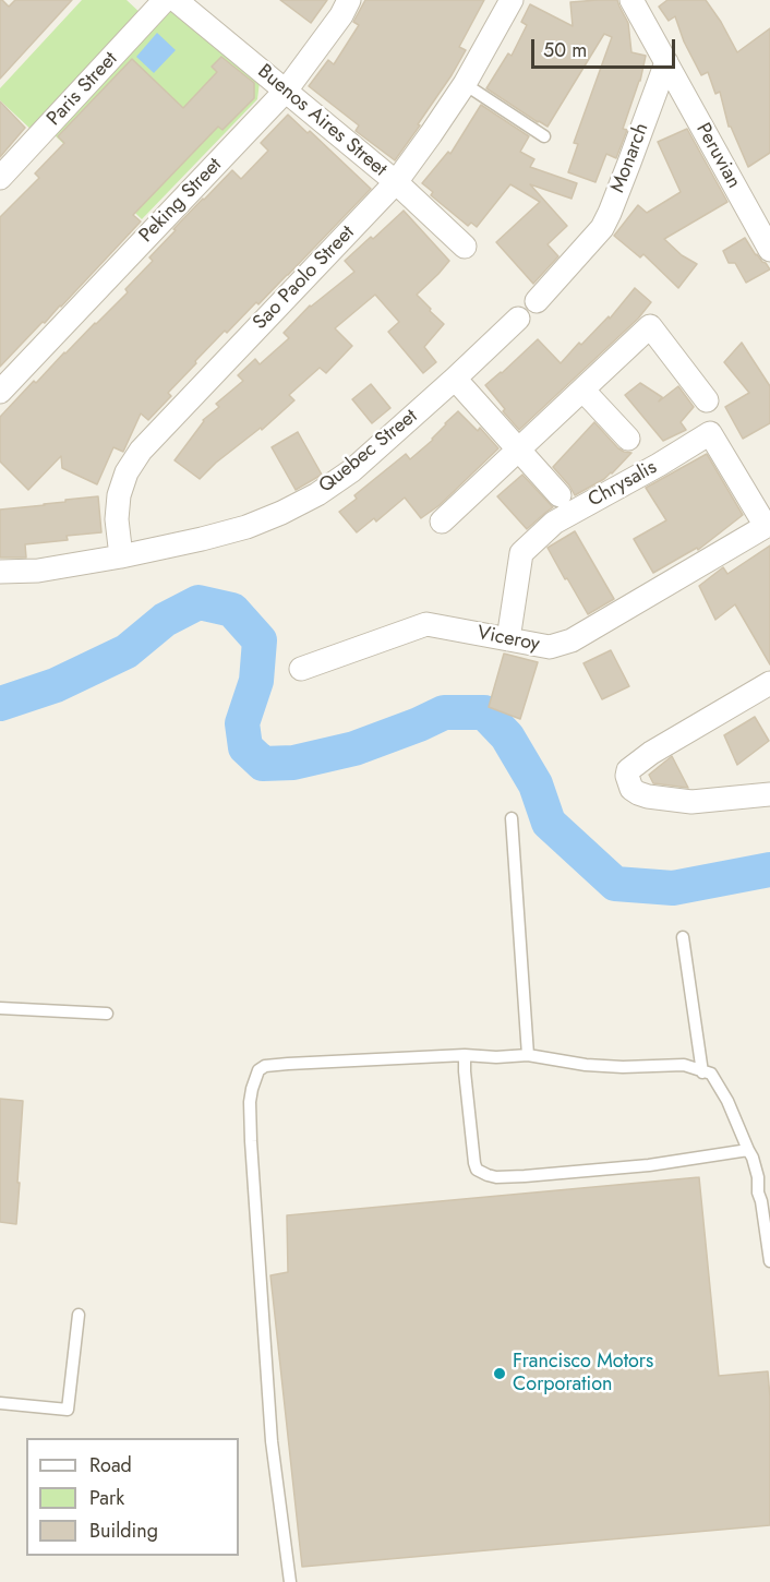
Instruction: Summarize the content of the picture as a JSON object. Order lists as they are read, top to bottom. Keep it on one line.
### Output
{"streets":{"street":["Paris Street","Buenos Aires Street","Peruvian","Monarch","Peking Street","Sao Paolo Street","Quebec Street","Chrysalis","Viceroy"]},"crossings":[["Buenos Aires Street","Peking Street"],["Buenos Aires Street","Sao Paolo Street"],["Peruvian","Monarch"],["Sao Paolo Street","Quebec Street"],["Chrysalis","Viceroy"]],"places":["Francisco Motors Corporation"],"legend":["Road","Park","Building"],"scale_bar":"50 m"}
